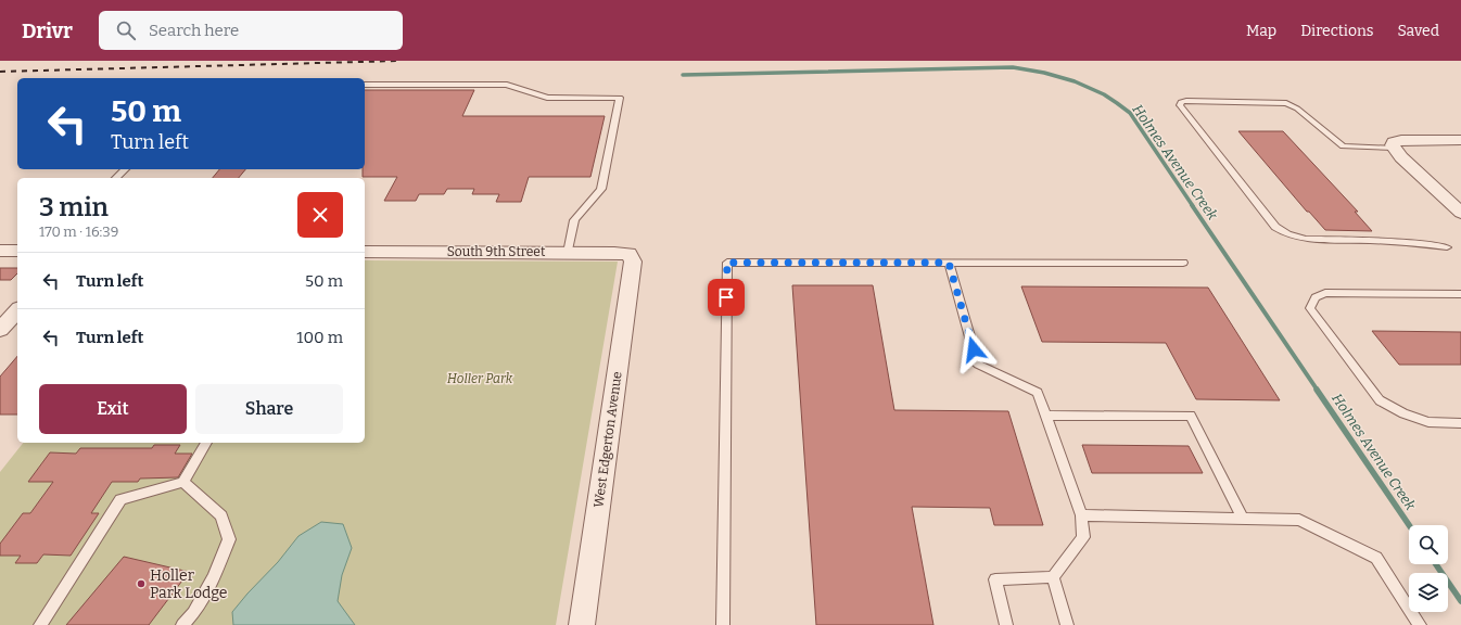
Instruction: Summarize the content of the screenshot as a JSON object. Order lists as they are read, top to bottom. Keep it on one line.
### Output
{"streets":{"street":["South 9th Street","West Edgerton Avenue"]},"crossings":[["South 9th Street","West Edgerton Avenue"]],"water":["Holmes Avenue Creek"],"parks":["Holler Park"],"places":["Holler Park Lodge"],"page":{"header":"Drivr","search":"Search here","nav":["Map","Directions","Saved"],"turn":["50 m","Turn left"],"heading":["3 min","170 m · 16:39"],"list":[{"name":"Turn left","value":"50 m"},{"name":"Turn left","value":"100 m"}],"buttons":["Exit","Share"]}}
